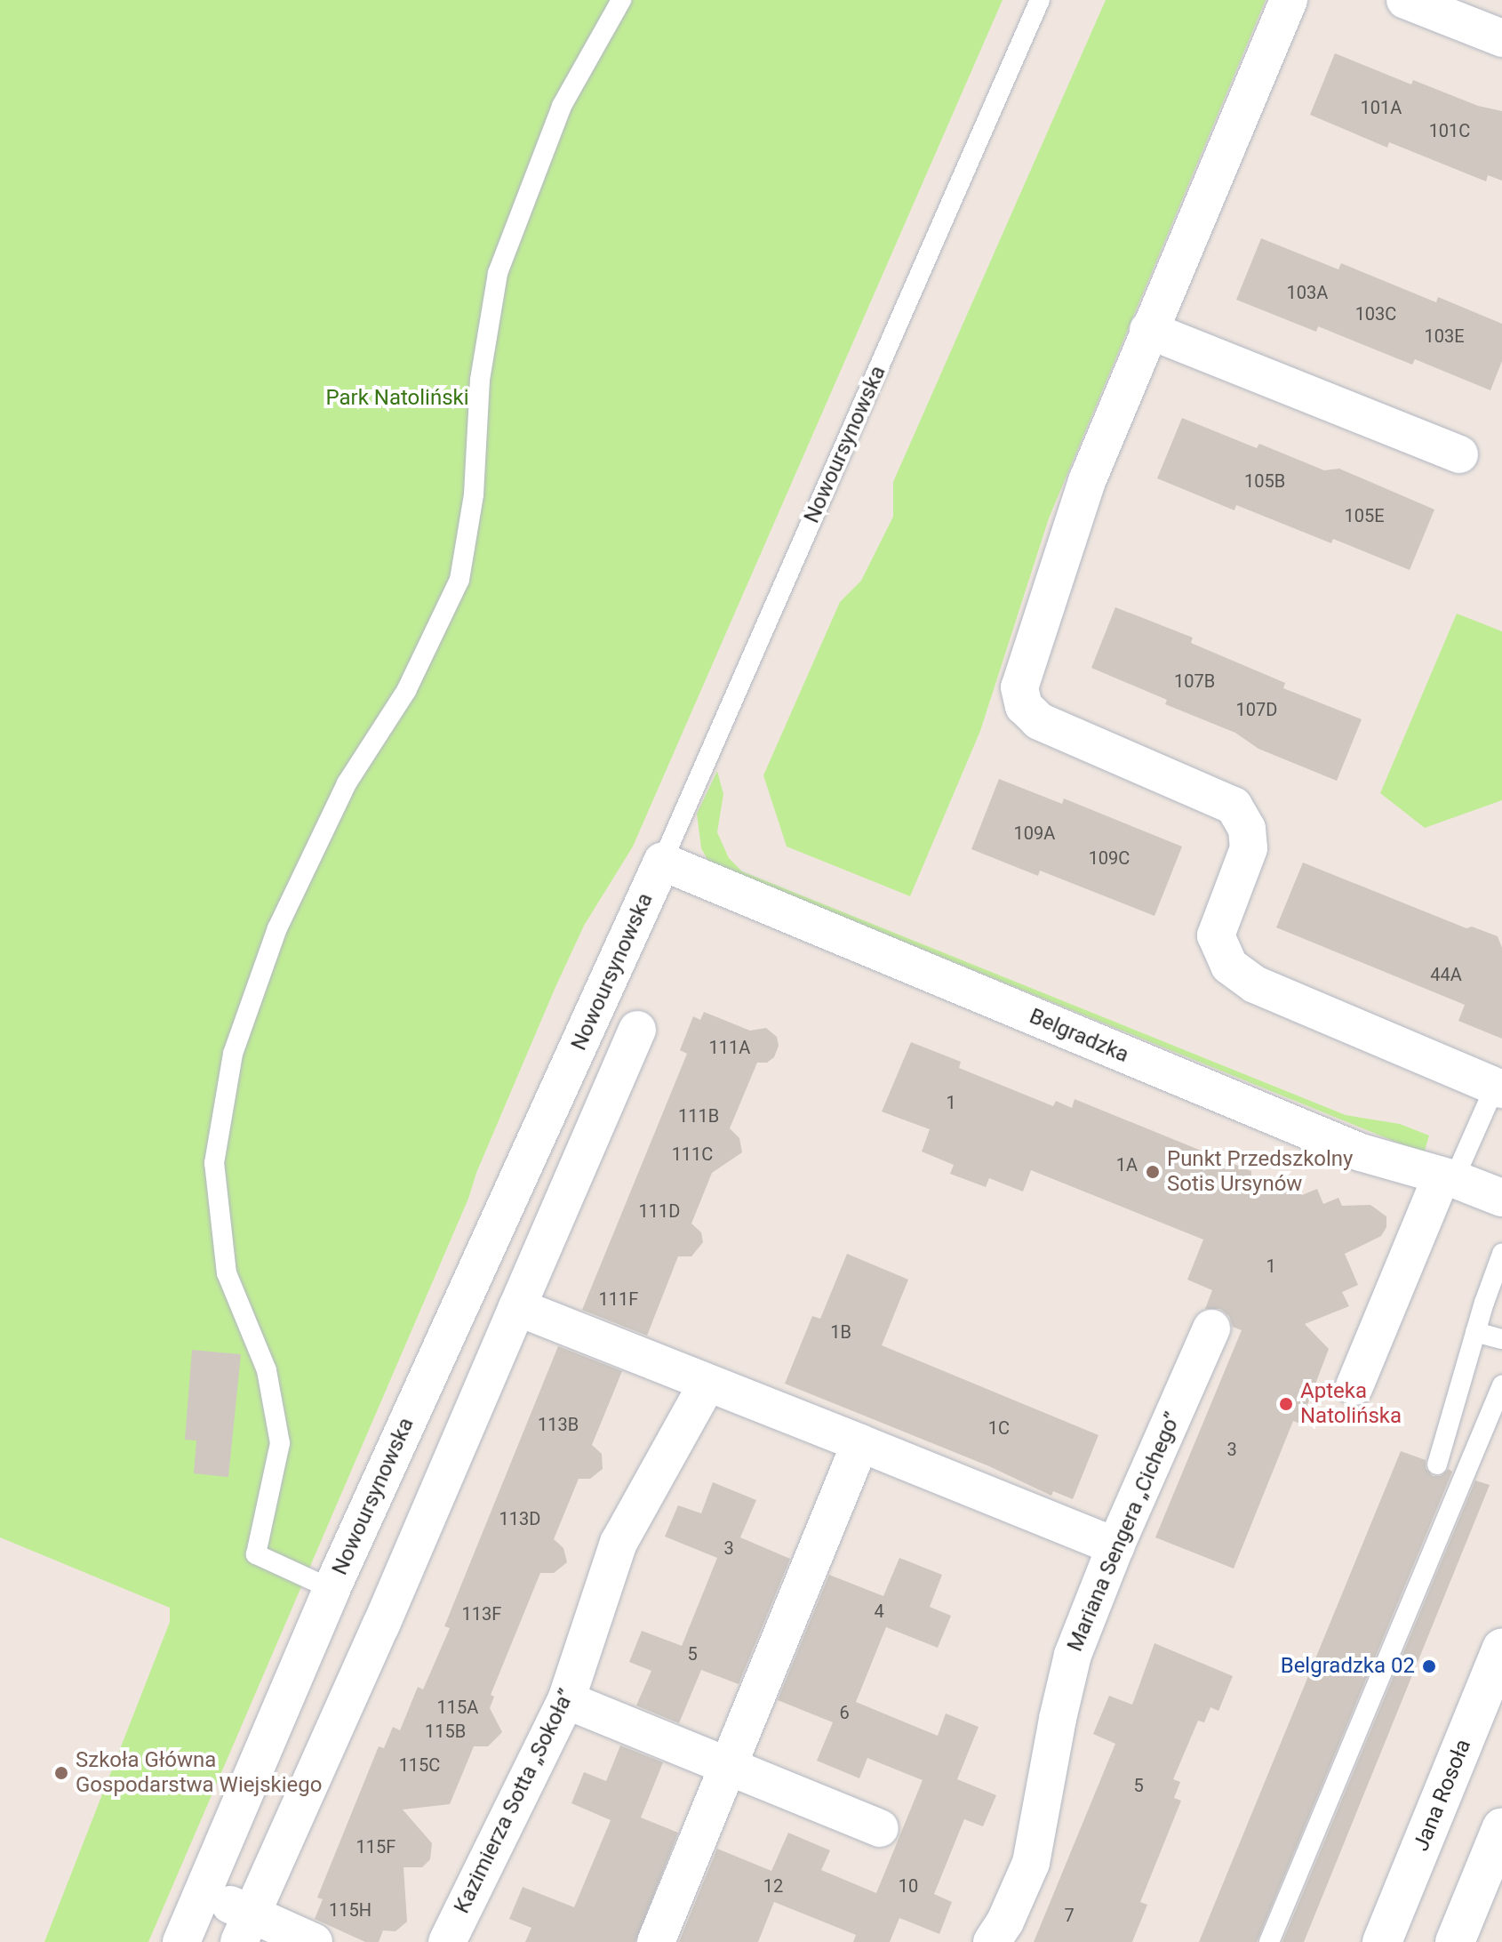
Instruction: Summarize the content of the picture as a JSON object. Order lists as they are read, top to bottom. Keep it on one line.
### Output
{"streets":{"street":["Nowoursynowska","Belgradzka","Mariana Sengera „Cichego”","Jana Rosoła","Kazimierza Sotta „Sokoła”"]},"crossings":[["Nowoursynowska","Belgradzka"]],"parks":["Park Natoliński"],"places":["Punkt Przedszkolny Sotis Ursynów","Apteka Natolińska","Belgradzka 02","Szkoła Główna Gospodarstwa Wiejskiego"],"house_numbers":["101A","101C","103A","103C","103E","105B","105E","107B","107D","109A","109C","44A","111A","1","111B","111C","1A","111D","1","111F","1B","113B","1C","3","113D","3","4","113F","5","115A","6","115B","115C","5","115F","12","10","115H","7"]}
